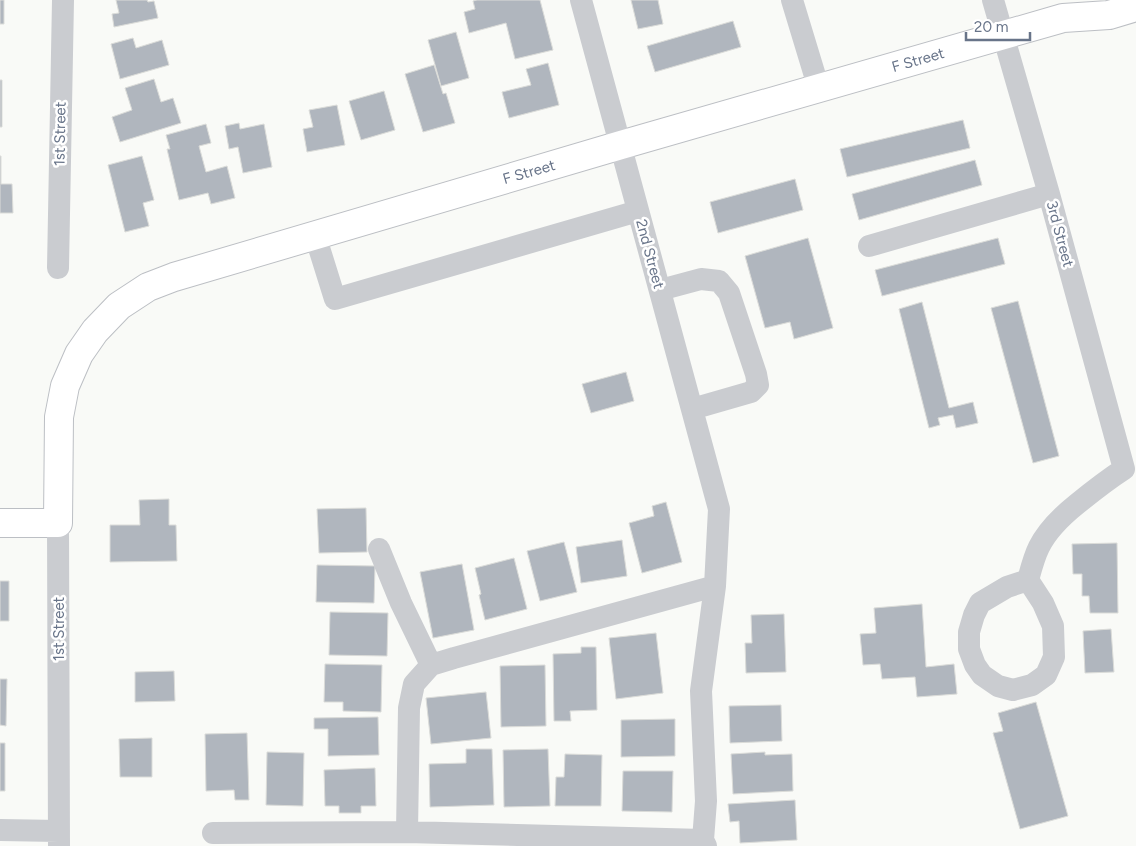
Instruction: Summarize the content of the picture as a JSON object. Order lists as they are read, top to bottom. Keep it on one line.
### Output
{"streets":{"main road":["F Street","1st Street"],"street":["3rd Street","2nd Street"]},"crossings":[["F Street","1st Street"],["F Street","3rd Street"],["F Street","2nd Street"]],"scale_bar":"20 m"}
